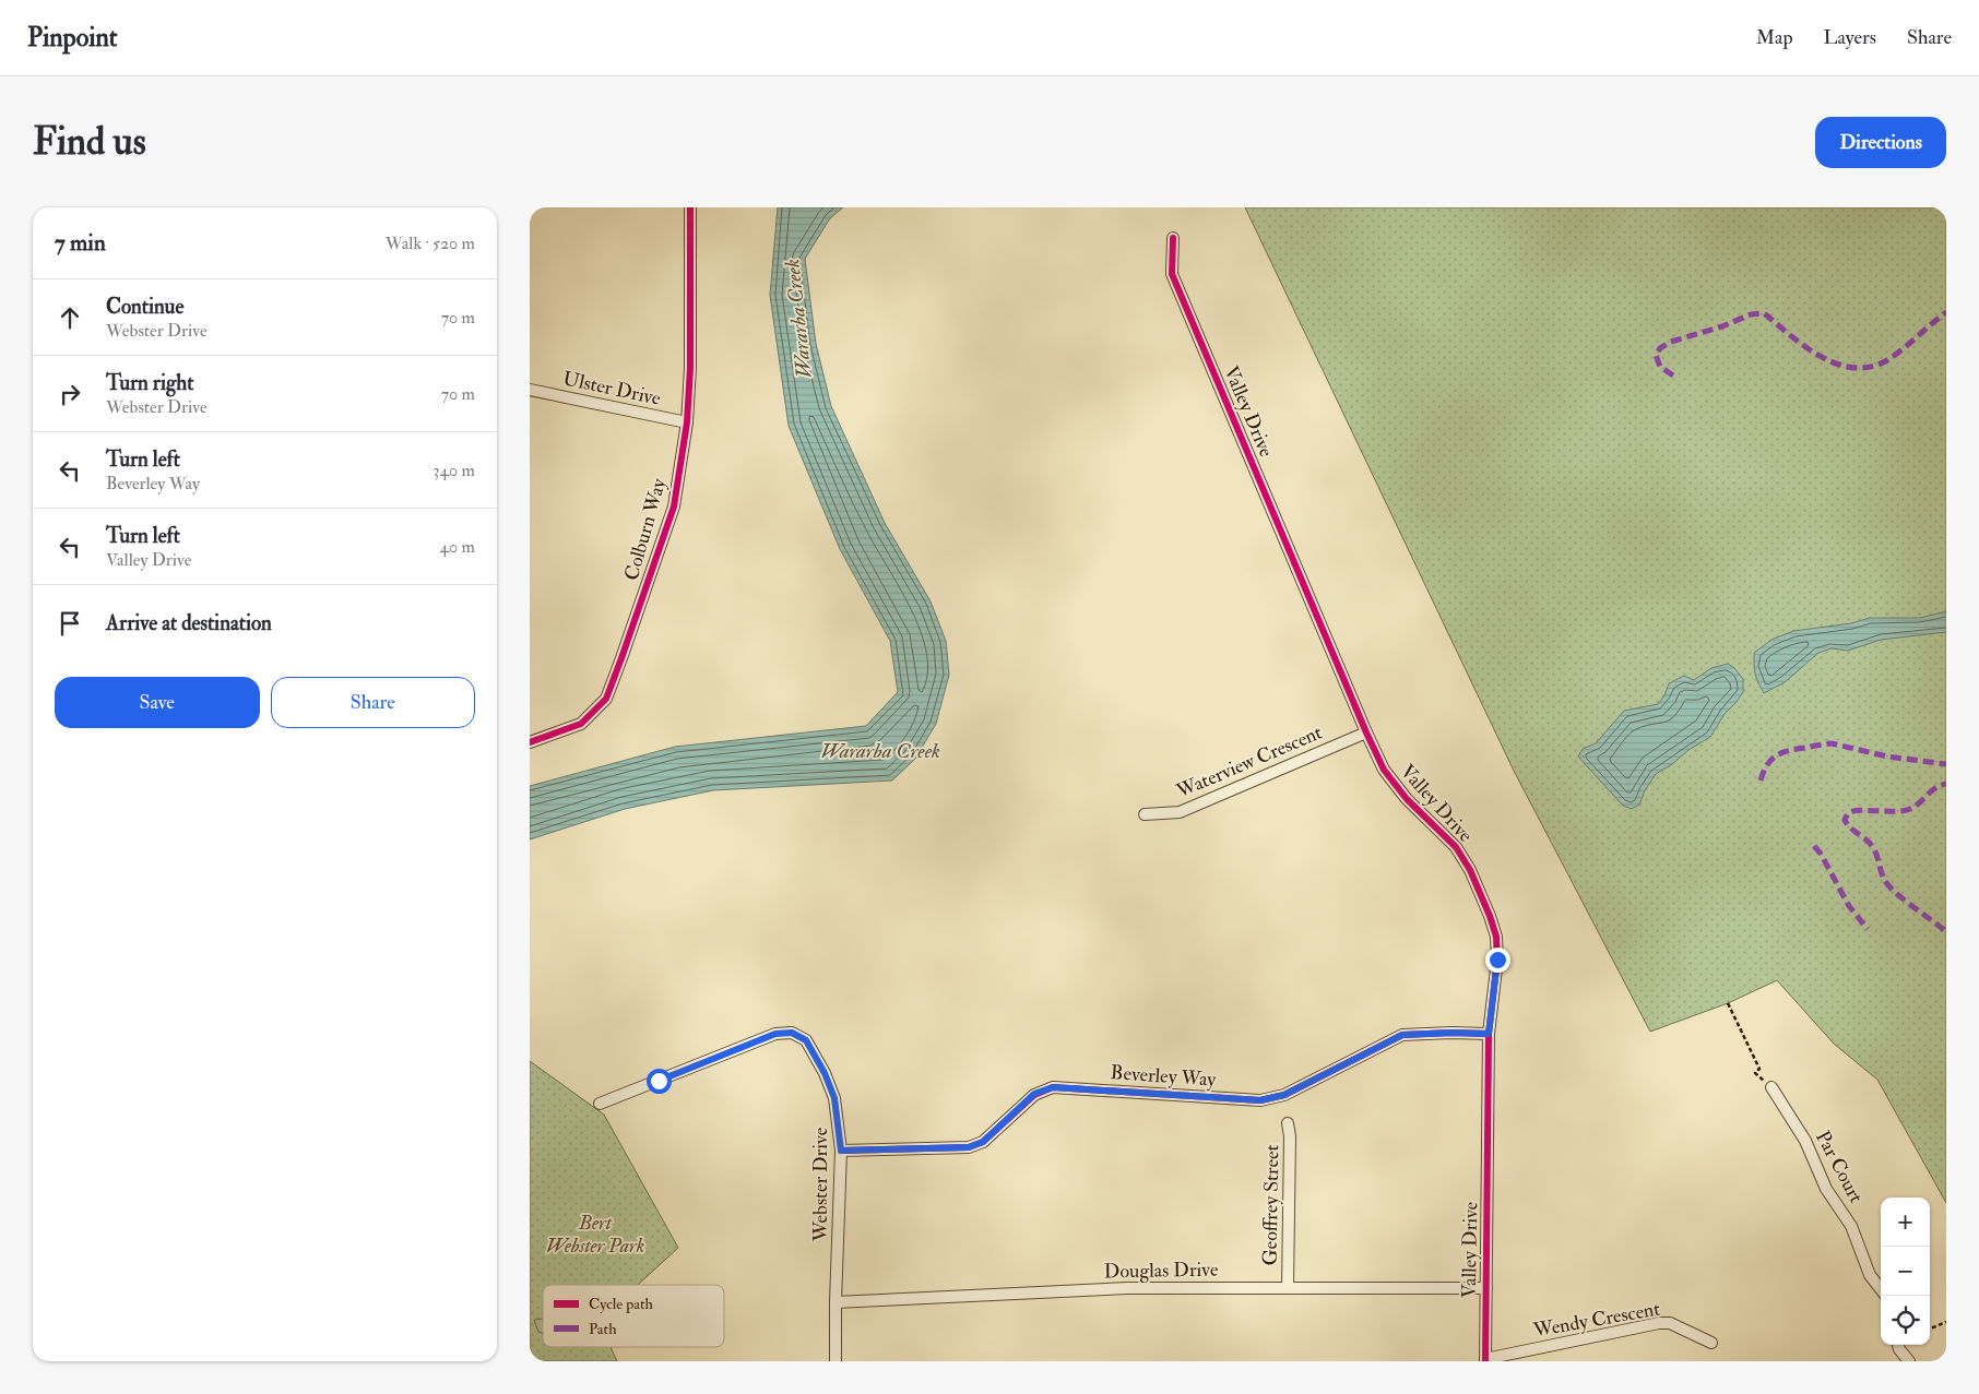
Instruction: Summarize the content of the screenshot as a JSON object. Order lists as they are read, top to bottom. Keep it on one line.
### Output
{"streets":{"street":["Ulster Drive","Valley Drive","Colburn Way","Waterview Crescent","Beverley Way","Par Court","Webster Drive","Geoffrey Street","Douglas Drive","Wendy Crescent"]},"crossings":[["Ulster Drive","Colburn Way"],["Valley Drive","Waterview Crescent"],["Valley Drive","Beverley Way"],["Valley Drive","Douglas Drive"],["Valley Drive","Wendy Crescent"],["Beverley Way","Webster Drive"],["Webster Drive","Douglas Drive"],["Geoffrey Street","Douglas Drive"]],"water":["Wararba Creek"],"parks":["Bert Webster Park"],"legend":["Cycle path","Path"],"page":{"header":"Pinpoint","nav":["Map","Layers","Share"],"buttons":["Directions",["Save","Share"]],"title":"Find us","heading":["7 min","Walk · 520 m"],"list":[["Continue","Webster Drive","70 m"],["Turn right","Webster Drive","70 m"],["Turn left","Beverley Way","340 m"],["Turn left","Valley Drive","40 m"],"Arrive at destination"],"map_buttons":["+","−"]}}
